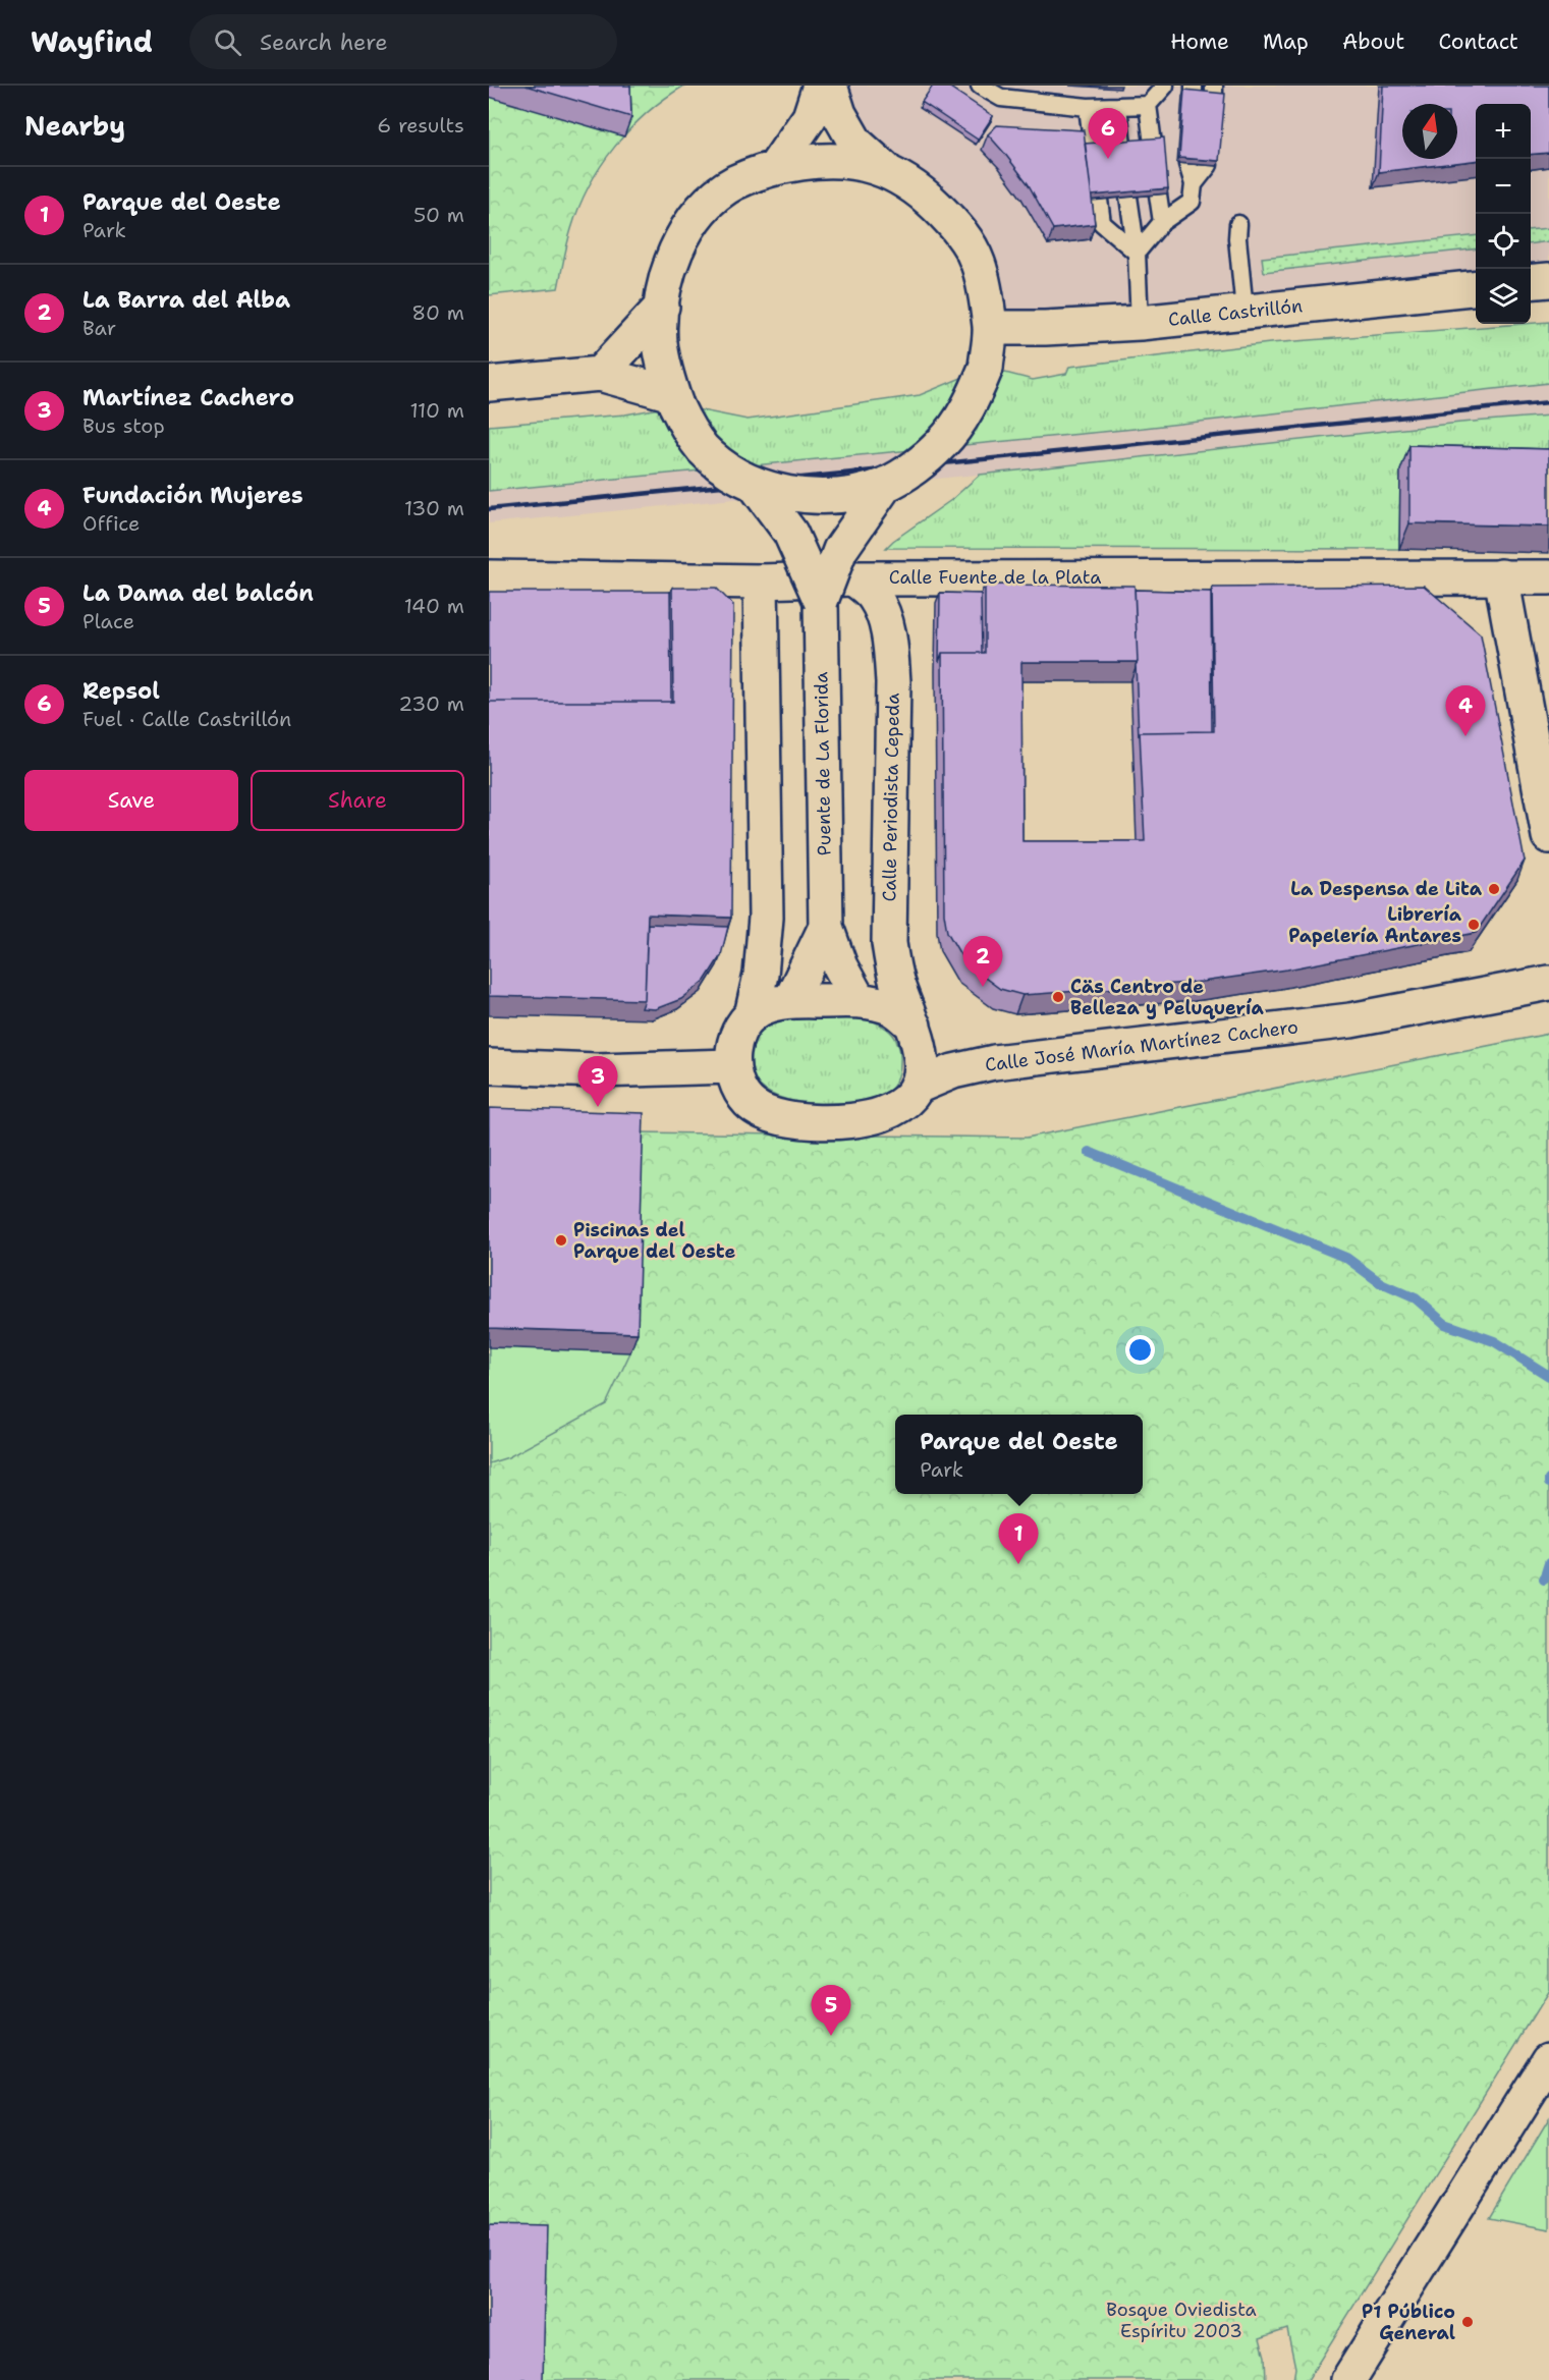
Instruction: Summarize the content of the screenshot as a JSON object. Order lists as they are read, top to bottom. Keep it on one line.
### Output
{"streets":{"street":["Calle Castrillón","Calle Fuente de la Plata","Puente de La Florida","Calle Periodista Cepeda","Calle José María Martínez Cachero"]},"crossings":[["Calle Fuente de la Plata","Calle Periodista Cepeda"],["Puente de La Florida","Calle Periodista Cepeda"],["Puente de La Florida","Calle José María Martínez Cachero"],["Calle Periodista Cepeda","Calle José María Martínez Cachero"]],"parks":["Bosque Oviedista Espíritu 2003"],"places":["La Despensa de Lita","Librería Papelería Antares","Cäs Centro de Belleza y Peluquería","Piscinas del Parque del Oeste","P1 Público General"],"north":"top","page":{"header":"Wayfind","search":"Search here","nav":["Home","Map","About","Contact"],"heading":["Nearby","6 results"],"map_buttons":["+","−"],"pins":["6","4","2","3","1","5"],"list":[{"mark":"1","name":"Parque del Oeste","note":"Park","value":"50 m"},{"mark":"2","name":"La Barra del Alba","note":"Bar","value":"80 m"},{"mark":"3","name":"Martínez Cachero","note":"Bus stop","value":"110 m"},{"mark":"4","name":"Fundación Mujeres","note":"Office","value":"130 m"},{"mark":"5","name":"La Dama del balcón","note":"Place","value":"140 m"},{"mark":"6","name":"Repsol","note":"Fuel · Calle Castrillón","value":"230 m"}],"buttons":["Save","Share"],"popup":["Parque del Oeste","Park"]}}
